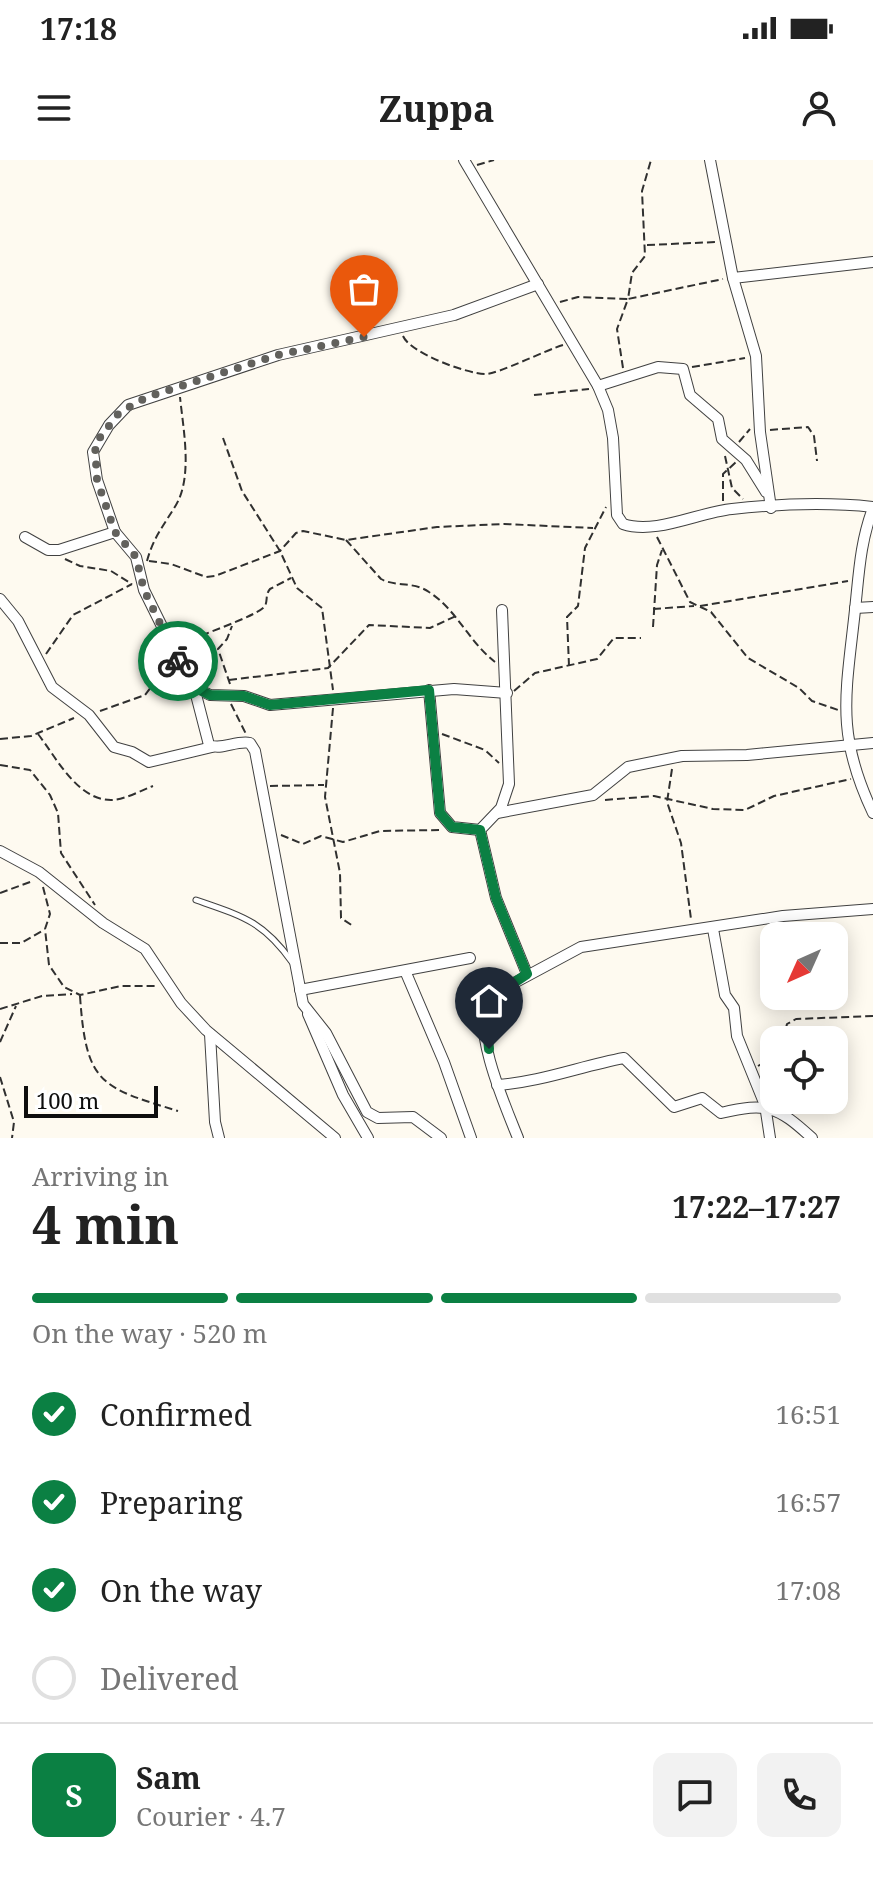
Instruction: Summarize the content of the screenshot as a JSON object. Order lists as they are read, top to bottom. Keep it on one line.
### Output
{"scale_bar":"100 m","north":"bottom left","page":{"status":"17:18","header":"Zuppa","scale":"100 m","heading":["4 min","Arriving in","17:22–17:27"],"panel":["Sam","Courier · 4.7"],"bar":"On the way · 520 m","list":[["Confirmed","16:51"],["Preparing","16:57"],["On the way","17:08"],"Delivered"],"round":"S"}}
